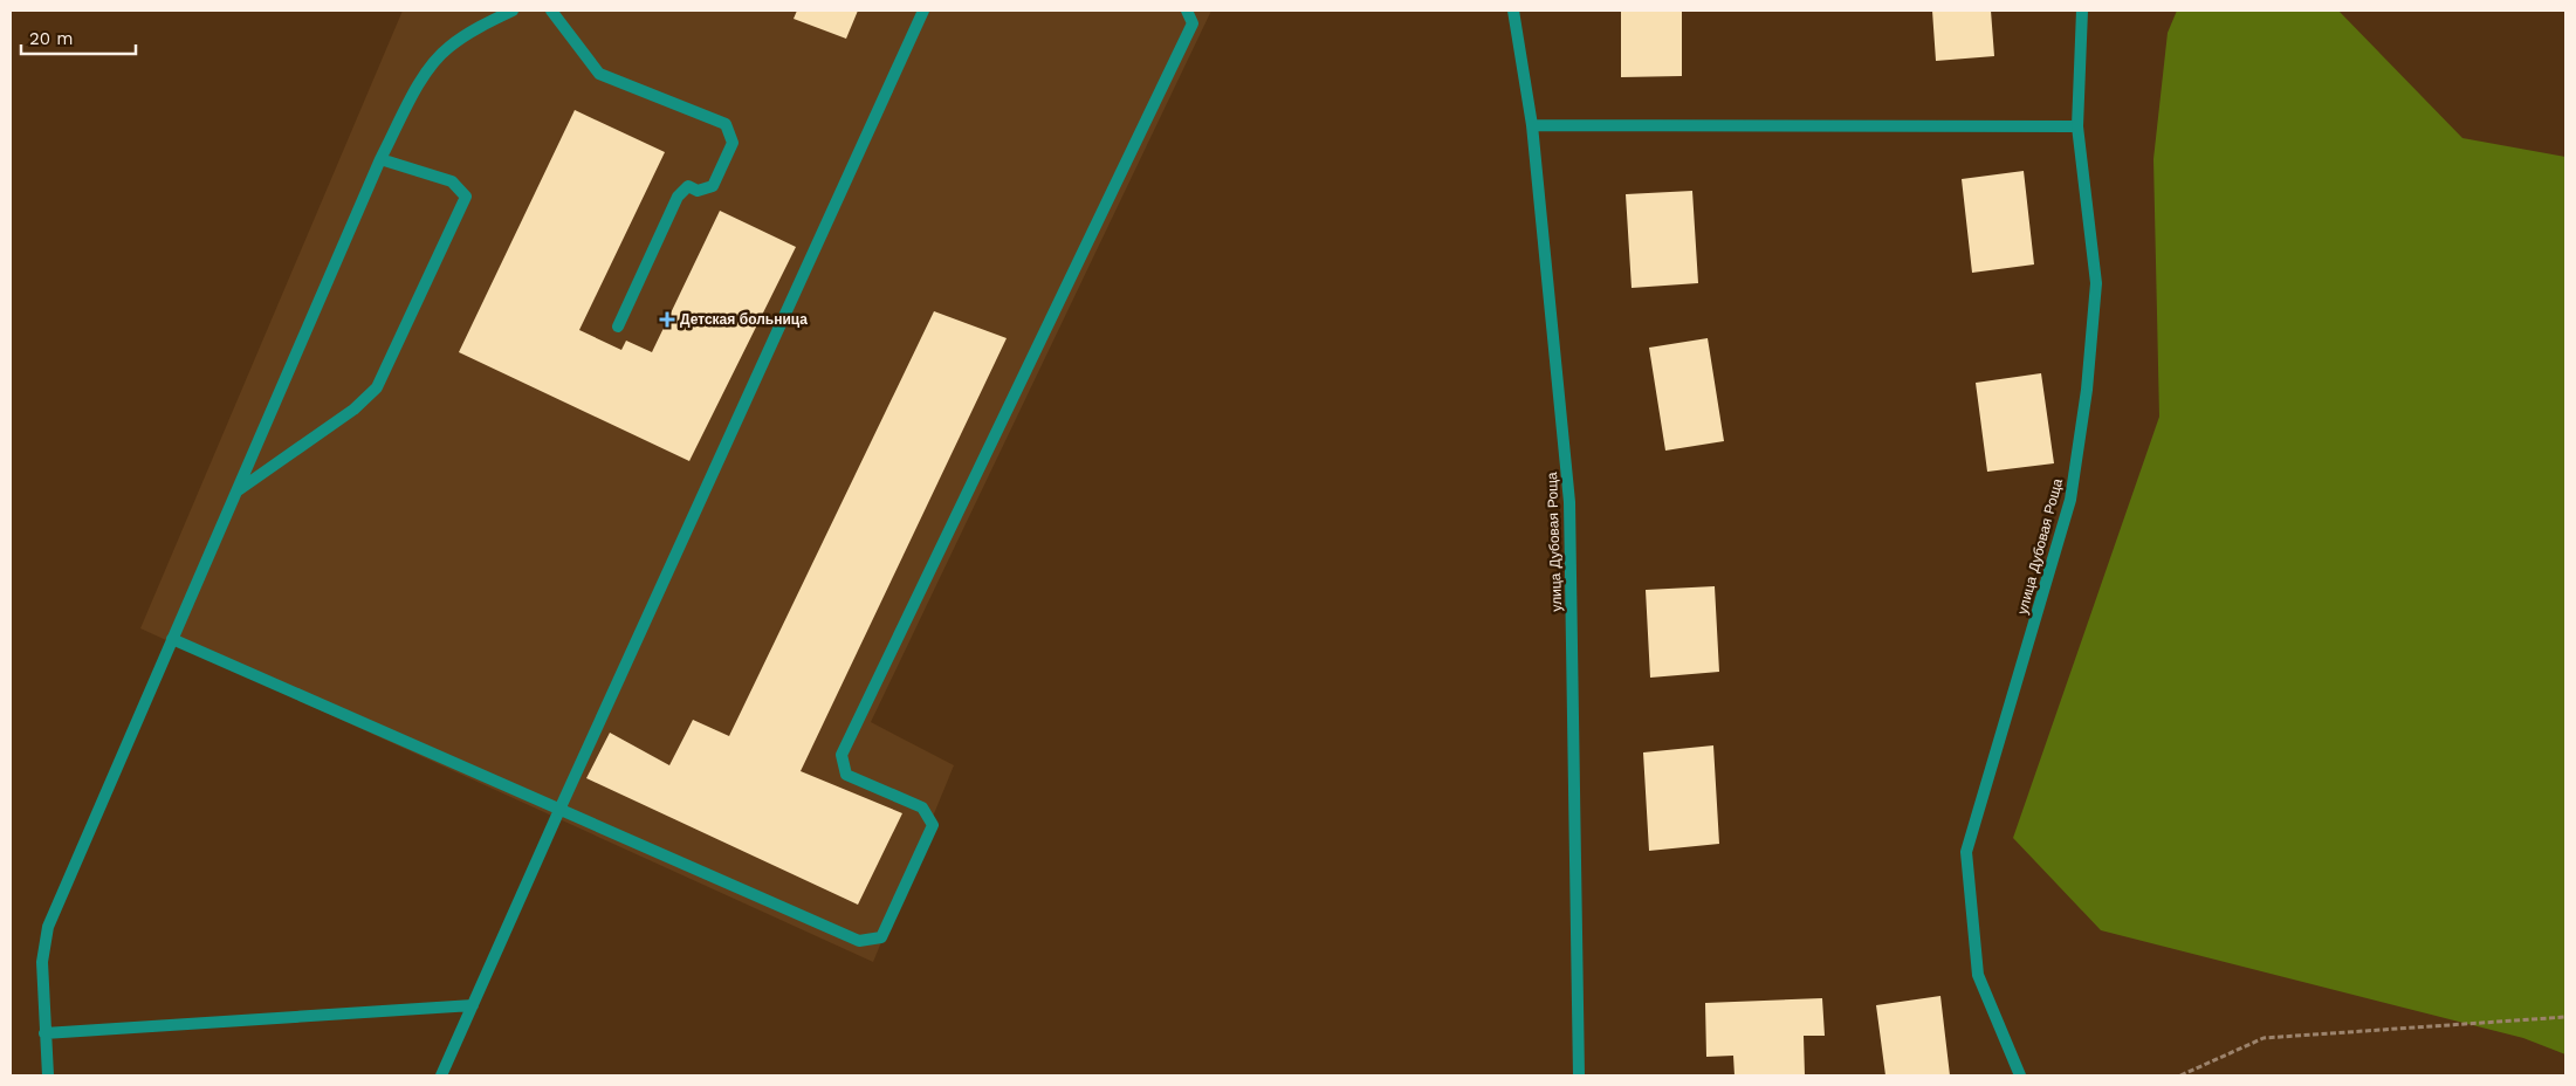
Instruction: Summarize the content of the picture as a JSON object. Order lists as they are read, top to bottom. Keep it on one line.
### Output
{"streets":{"street":["улица Дубовая Роща"]},"places":{"health":["Детская больница"]},"scale_bar":"20 m"}
